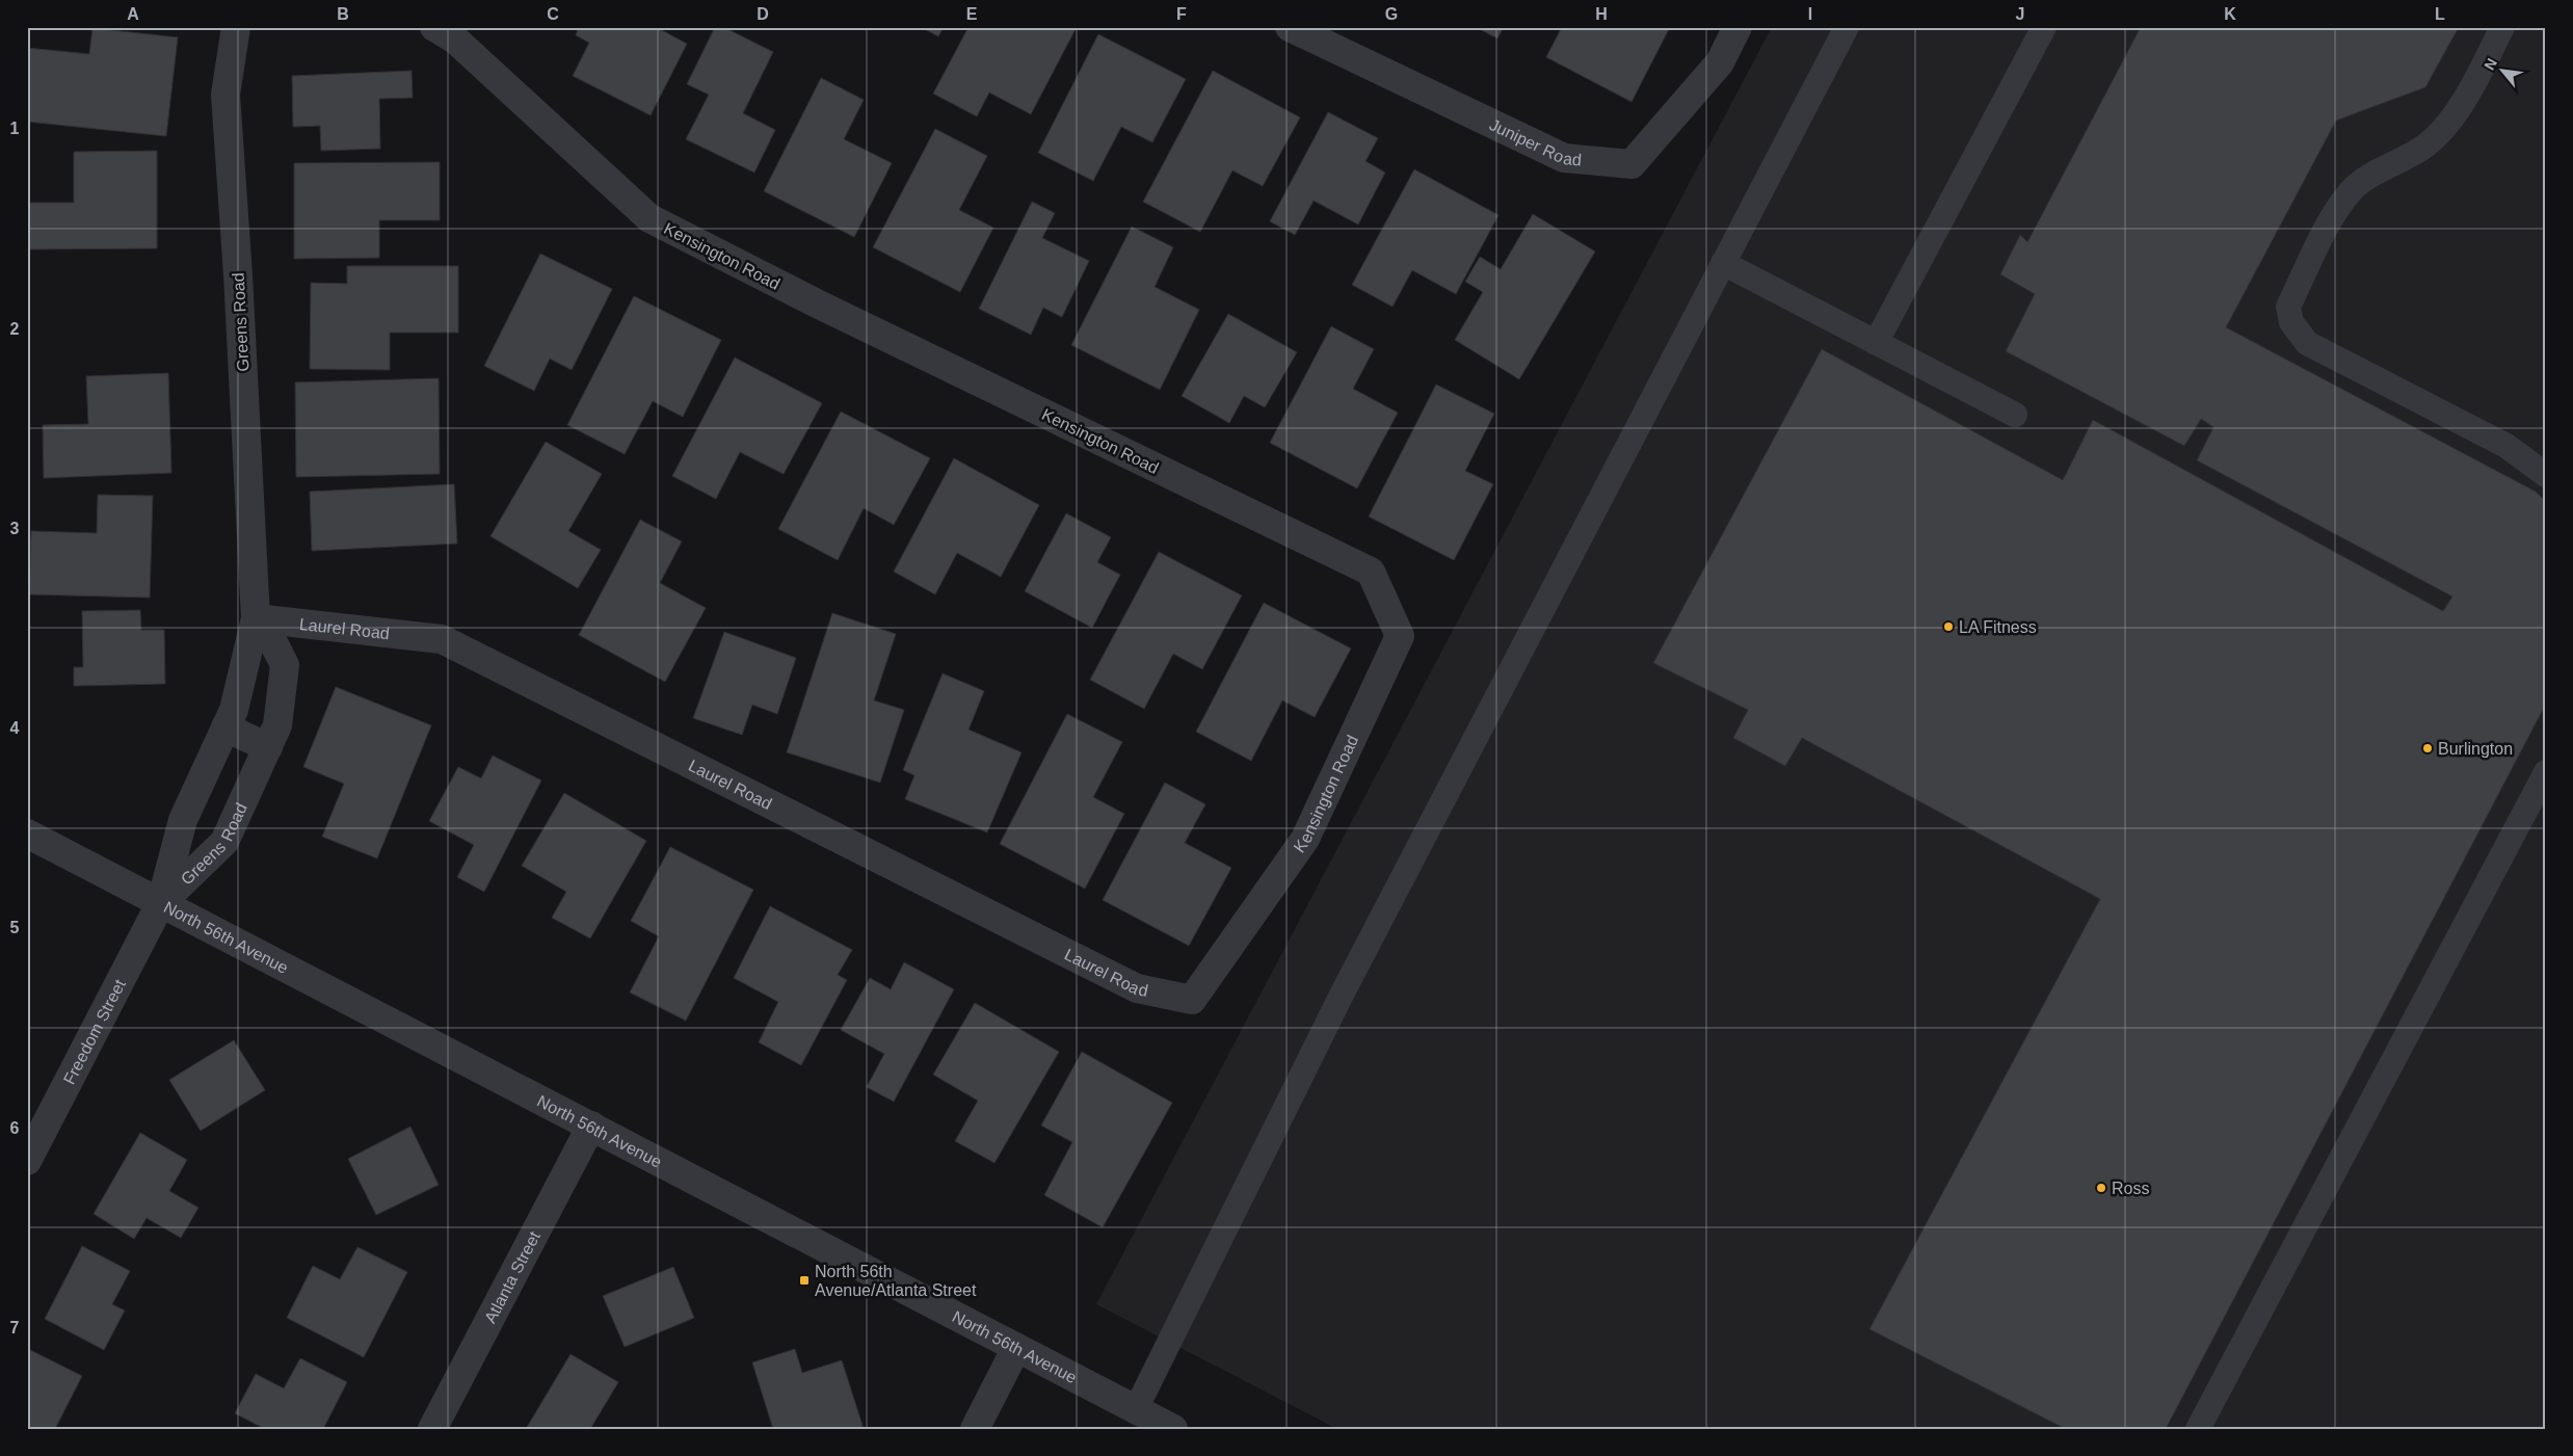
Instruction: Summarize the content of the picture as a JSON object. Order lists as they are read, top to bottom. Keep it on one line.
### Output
{"streets":{"street":["Juniper Road","Kensington Road","Greens Road","Laurel Road","North 56th Avenue","Freedom Street","Atlanta Street"]},"crossings":[["Kensington Road","Laurel Road"],["Greens Road","Laurel Road"],["Greens Road","North 56th Avenue"],["Greens Road","Freedom Street"],["North 56th Avenue","Freedom Street"],["North 56th Avenue","Atlanta Street"]],"places":{"other":["LA Fitness","Burlington","Ross"],"transit":["North 56th Avenue/Atlanta Street"]},"north":"top left","grid":{"columns":["A","B","C","D","E","F","G","H","I","J","K","L"],"rows":["1","2","3","4","5","6","7"]}}
